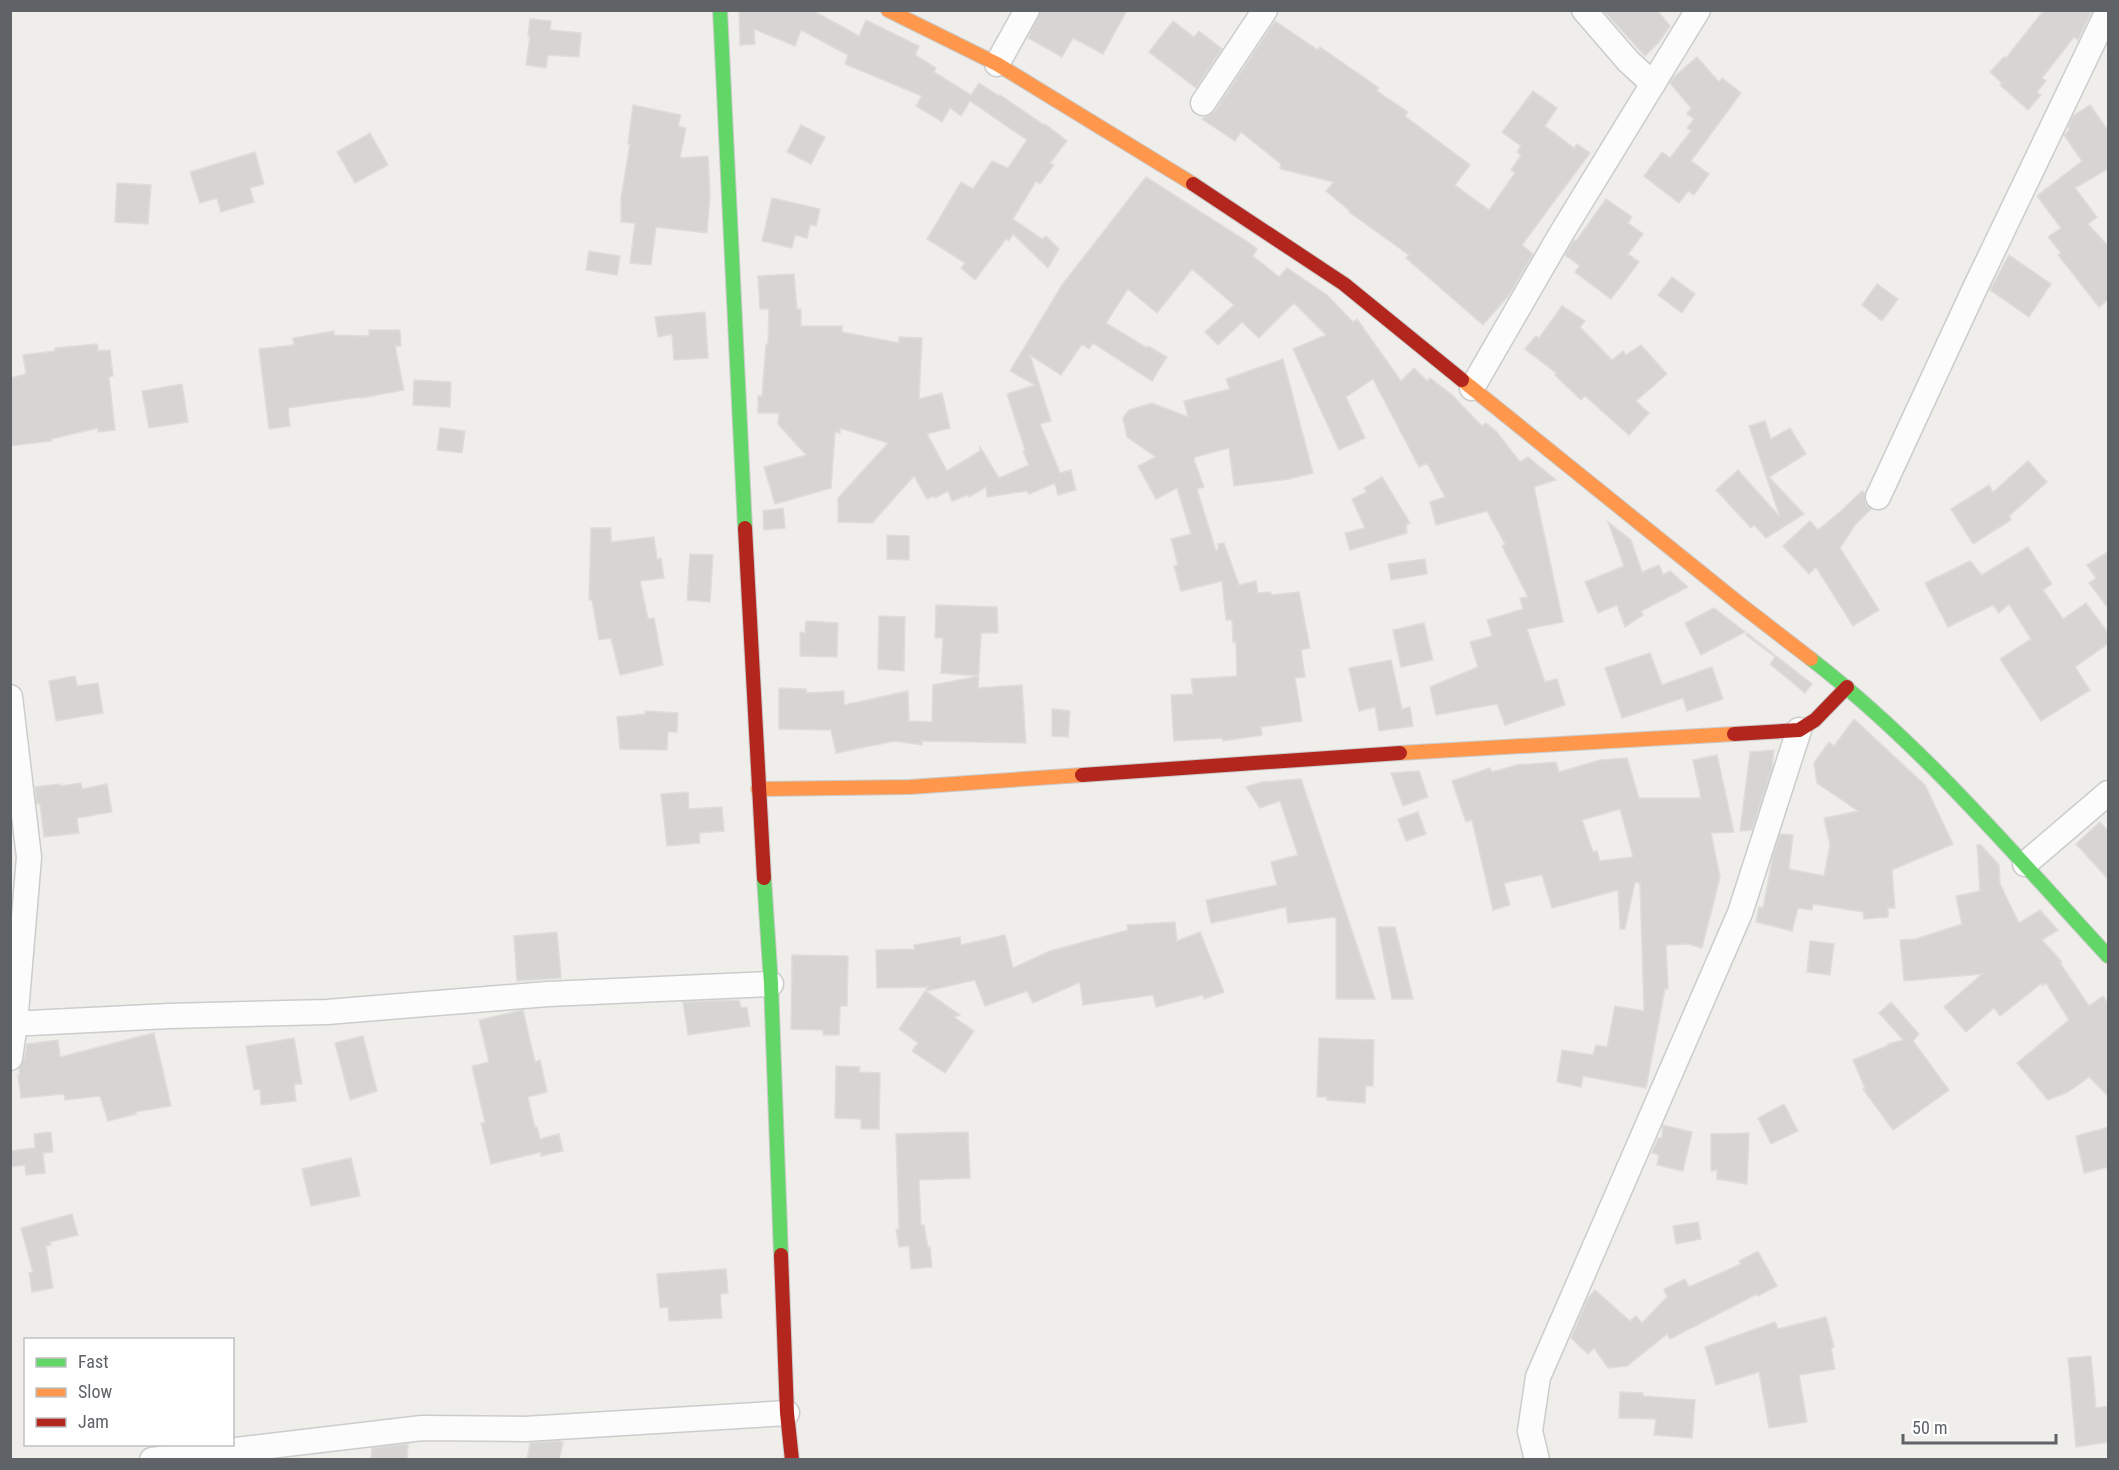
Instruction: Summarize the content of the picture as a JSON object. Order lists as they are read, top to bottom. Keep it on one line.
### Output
{"legend":["Fast","Slow","Jam"],"scale_bar":"50 m"}
